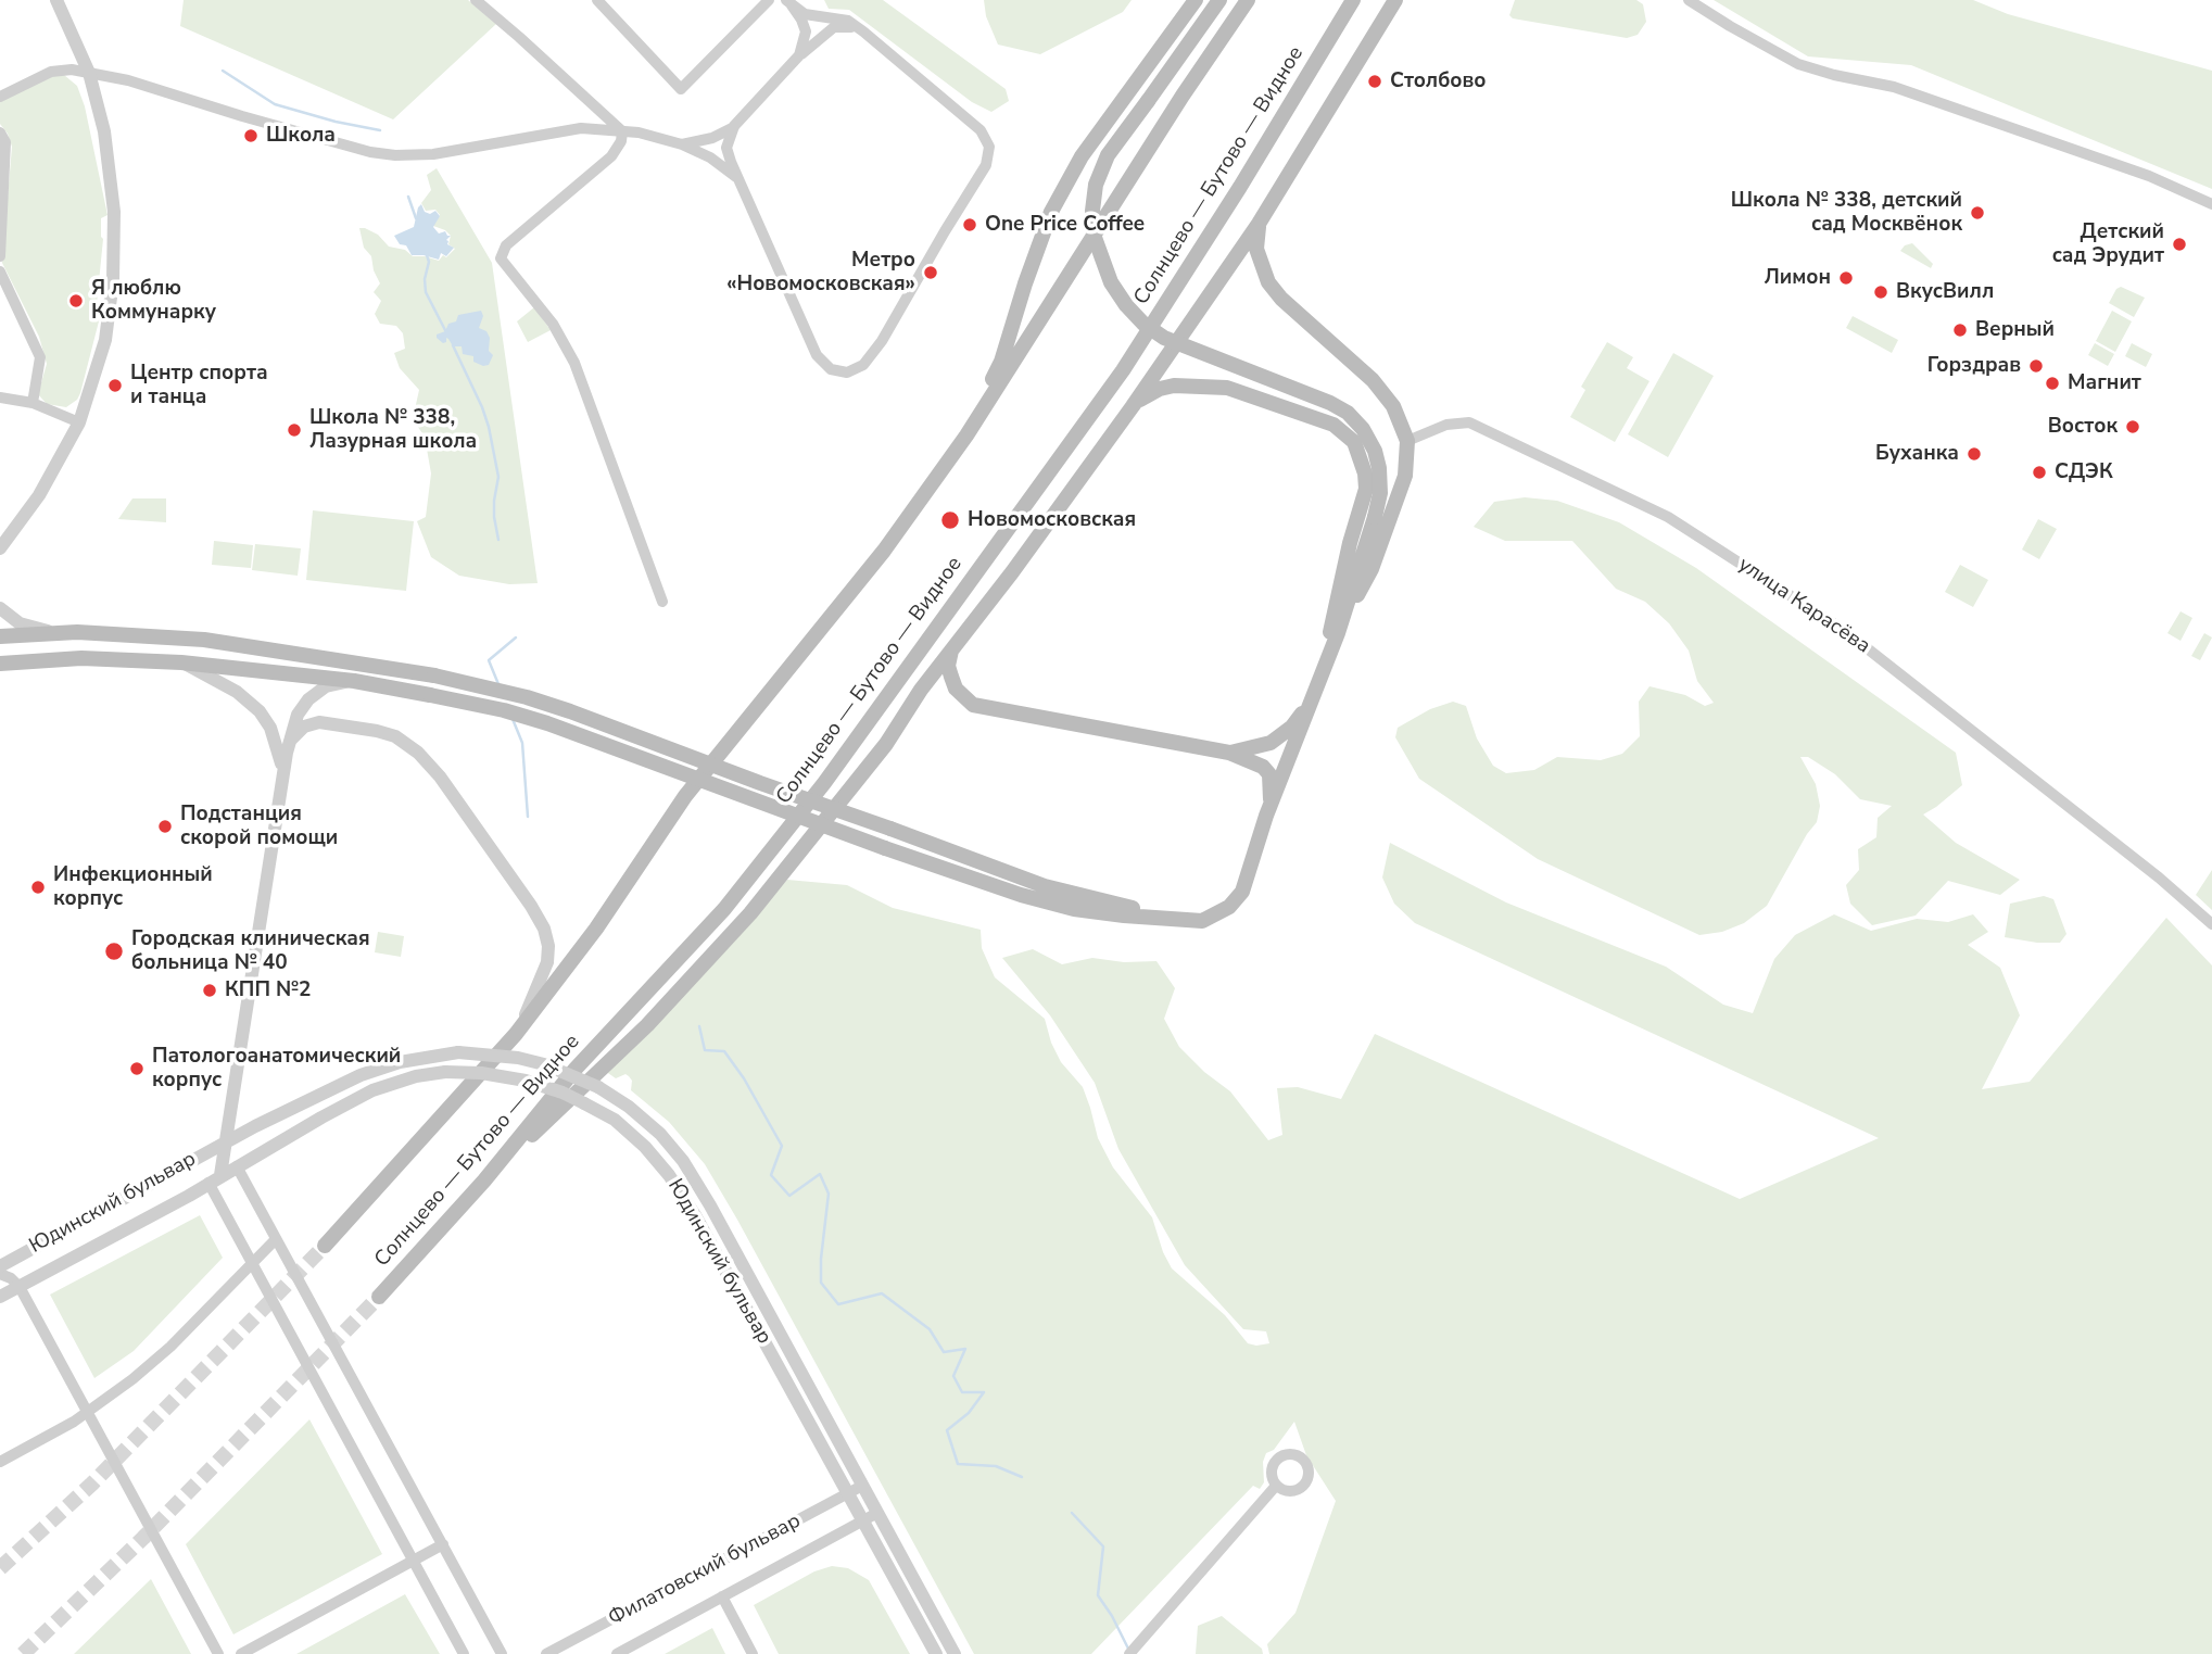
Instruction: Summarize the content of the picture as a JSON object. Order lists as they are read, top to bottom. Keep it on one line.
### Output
{"streets":{"main road":["Солнцево — Бутово — Видное"],"street":["улица Карасёва","Юдинский бульвар","Филатовский бульвар"]},"crossings":[["Юдинский бульвар","Филатовский бульвар"]],"places":["Столбово","Школа","Школа № 338, детский сад Москвёнок","One Price Coffee","Детский сад Эрудит","Метро «Новомосковская»","Лимон","ВкусВилл","Я люблю Коммунарку","Верный","Горздрав","Магнит","Центр спорта и танца","Восток","Школа № 338, Лазурная школа","Буханка","СДЭК","Новомосковская","Подстанция скорой помощи","Инфекционный корпус","Городская клиническая больница № 40","КПП №2","Патологоанатомический корпус"]}
